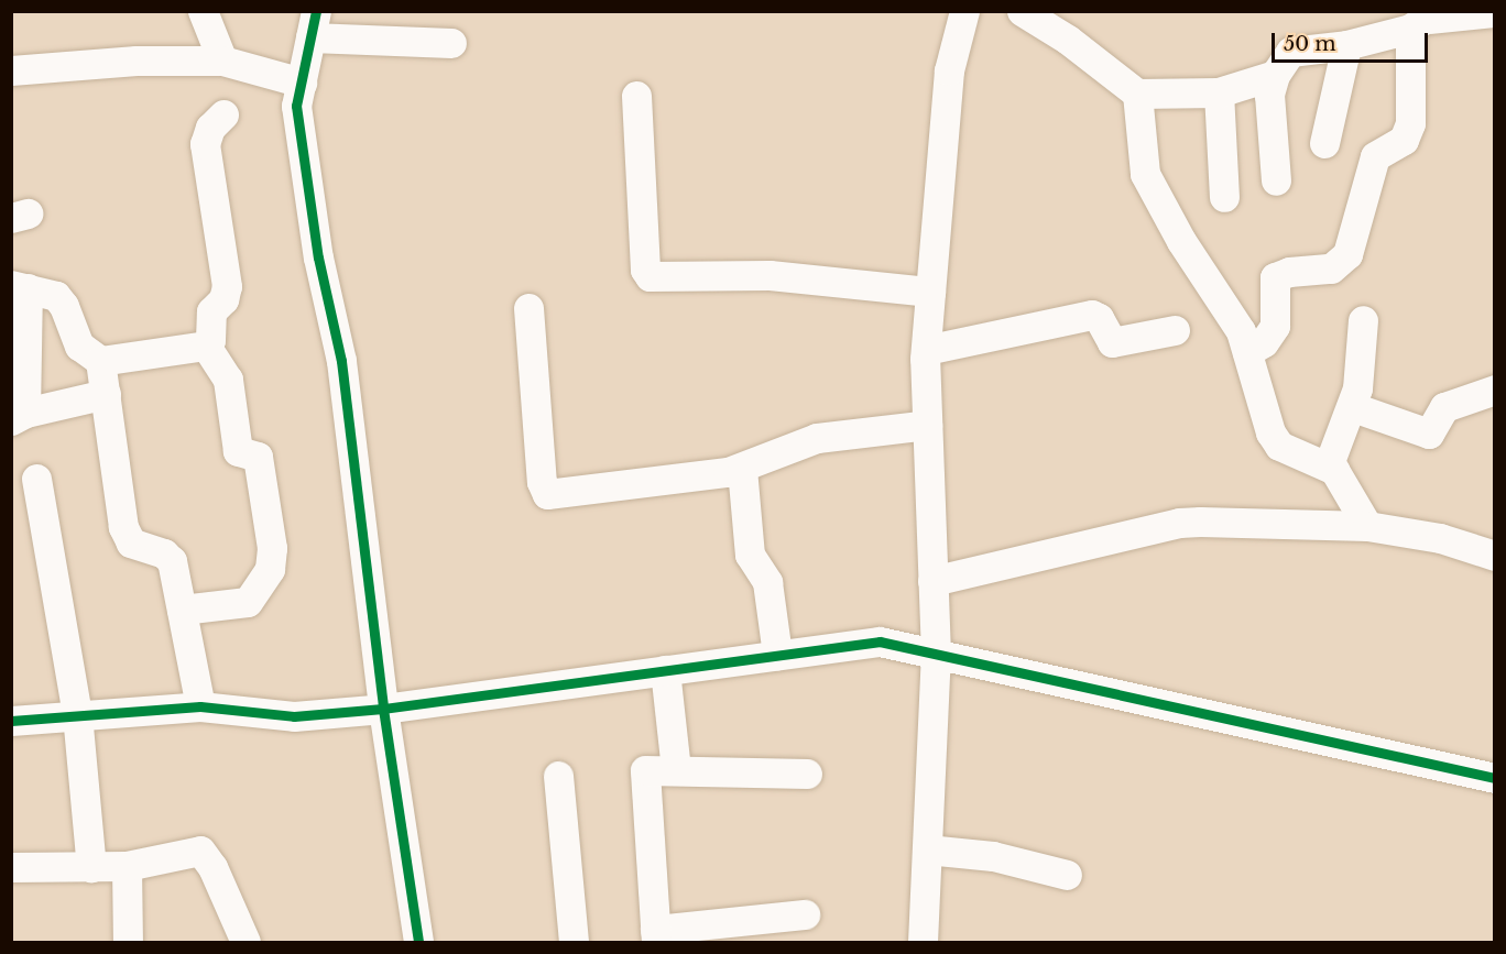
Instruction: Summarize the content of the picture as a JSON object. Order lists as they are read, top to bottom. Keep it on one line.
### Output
{"scale_bar":"50 m"}
